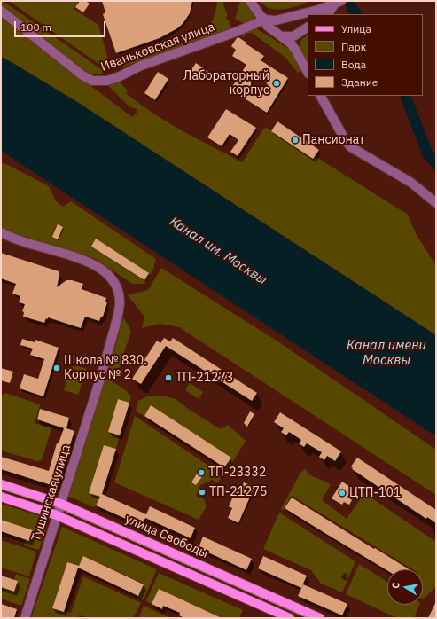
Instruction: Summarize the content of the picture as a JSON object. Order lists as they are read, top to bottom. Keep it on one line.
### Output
{"streets":{"main road":["улица Свободы"],"street":["Иваньковская улица","Тушинская улица"]},"crossings":[["Тушинская улица","улица Свободы"]],"water":["Канал им. Москвы","Канал имени Москвы"],"places":["Лабораторный корпус","Пансионат","Школа № 830. Корпус № 2","ТП-21273","ТП-23332","ТП-21275","ЦТП-101"],"legend":["Улица","Парк","Вода","Здание"],"scale_bar":"100 m","north":"left"}
